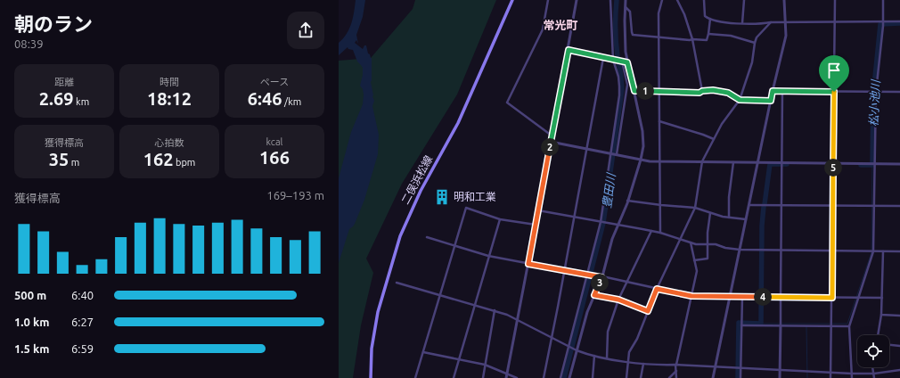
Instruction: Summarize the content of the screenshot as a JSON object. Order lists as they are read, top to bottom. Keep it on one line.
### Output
{"streets":{"main road":["二俣浜松線"]},"districts":["常光町"],"water":["松小池川","豊田川"],"places":{"building":["明和工業"]},"page":{"heading":["朝のラン","08:39"],"stats":[["距離","2.69 km"],["時間","18:12"],["ペース","6:46 /km"],["獲得標高","35 m"],["心拍数","162 bpm"],["kcal","166"]],"pins":["1","2","5","3","4"],"chart":["獲得標高","169–193 m"],"list":[{"name":"500 m","note":"6:40"},{"name":"1.0 km","note":"6:27"},{"name":"1.5 km","note":"6:59"}]}}
